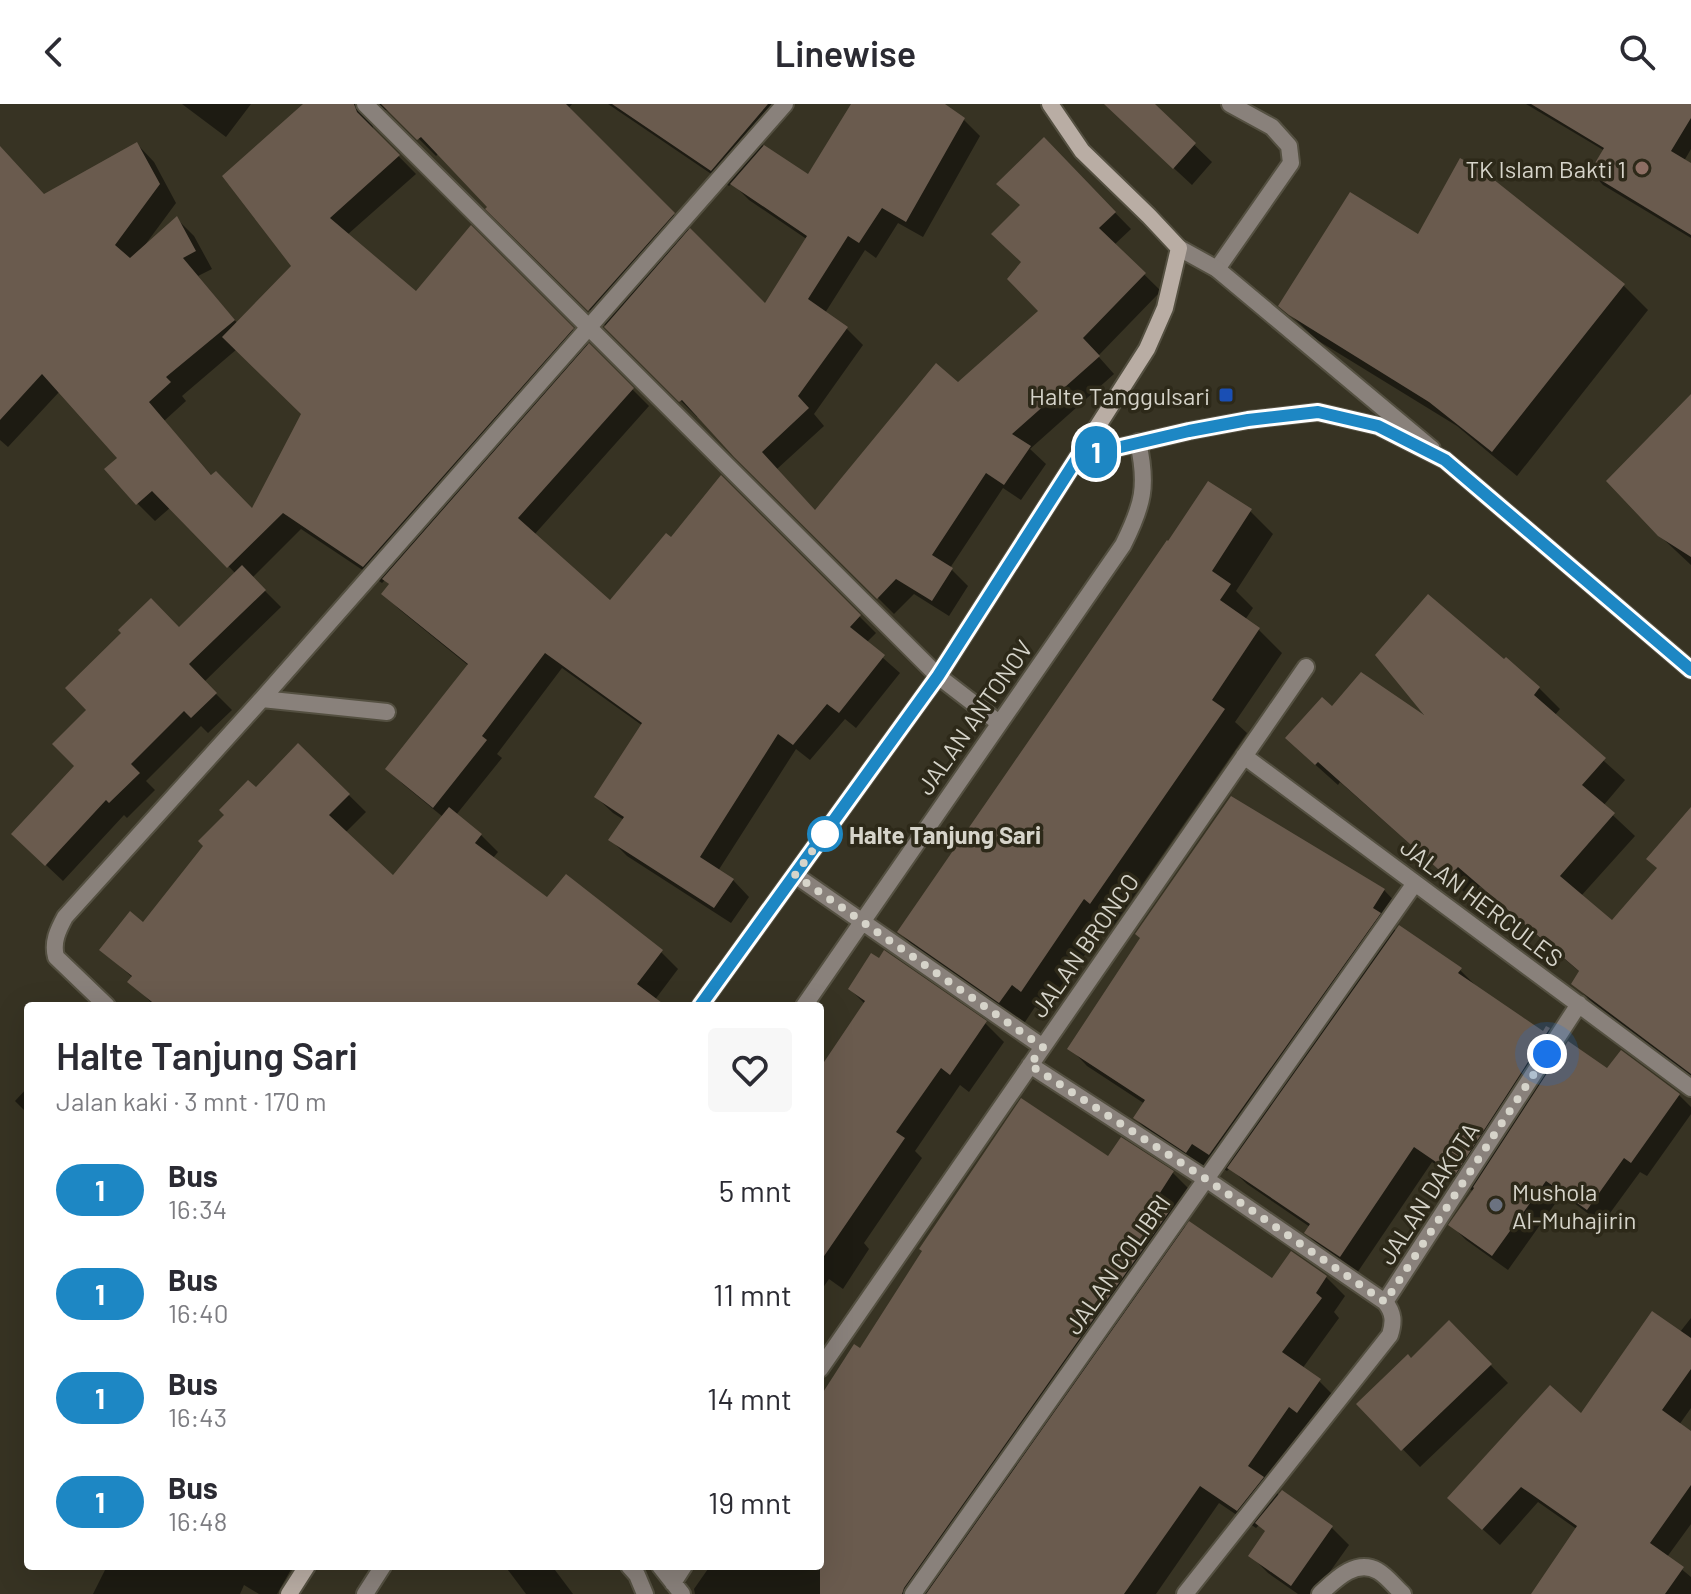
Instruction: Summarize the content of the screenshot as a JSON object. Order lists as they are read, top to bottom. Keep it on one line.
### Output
{"streets":{"street":["JALAN ANTONOV","JALAN HERCULES","JALAN BRONCO","JALAN DAKOTA","JALAN COLIBRI"]},"crossings":[["JALAN HERCULES","JALAN BRONCO"],["JALAN HERCULES","JALAN DAKOTA"],["JALAN HERCULES","JALAN COLIBRI"]],"places":{"other":["TK Islam Bakti 1","Halte Tanjung Sari","Mushola Al-Muhajirin"],"transit":["Halte Tanggulsari"]},"lines":["bus line 1"],"page":{"header":"Linewise","on_map":"1","heading":["Halte Tanjung Sari","Jalan kaki · 3 mnt · 170 m"],"list":[{"mark":"1","name":"Bus","note":"16:34","value":"5 mnt"},{"mark":"1","name":"Bus","note":"16:40","value":"11 mnt"},{"mark":"1","name":"Bus","note":"16:43","value":"14 mnt"},{"mark":"1","name":"Bus","note":"16:48","value":"19 mnt"}]}}
